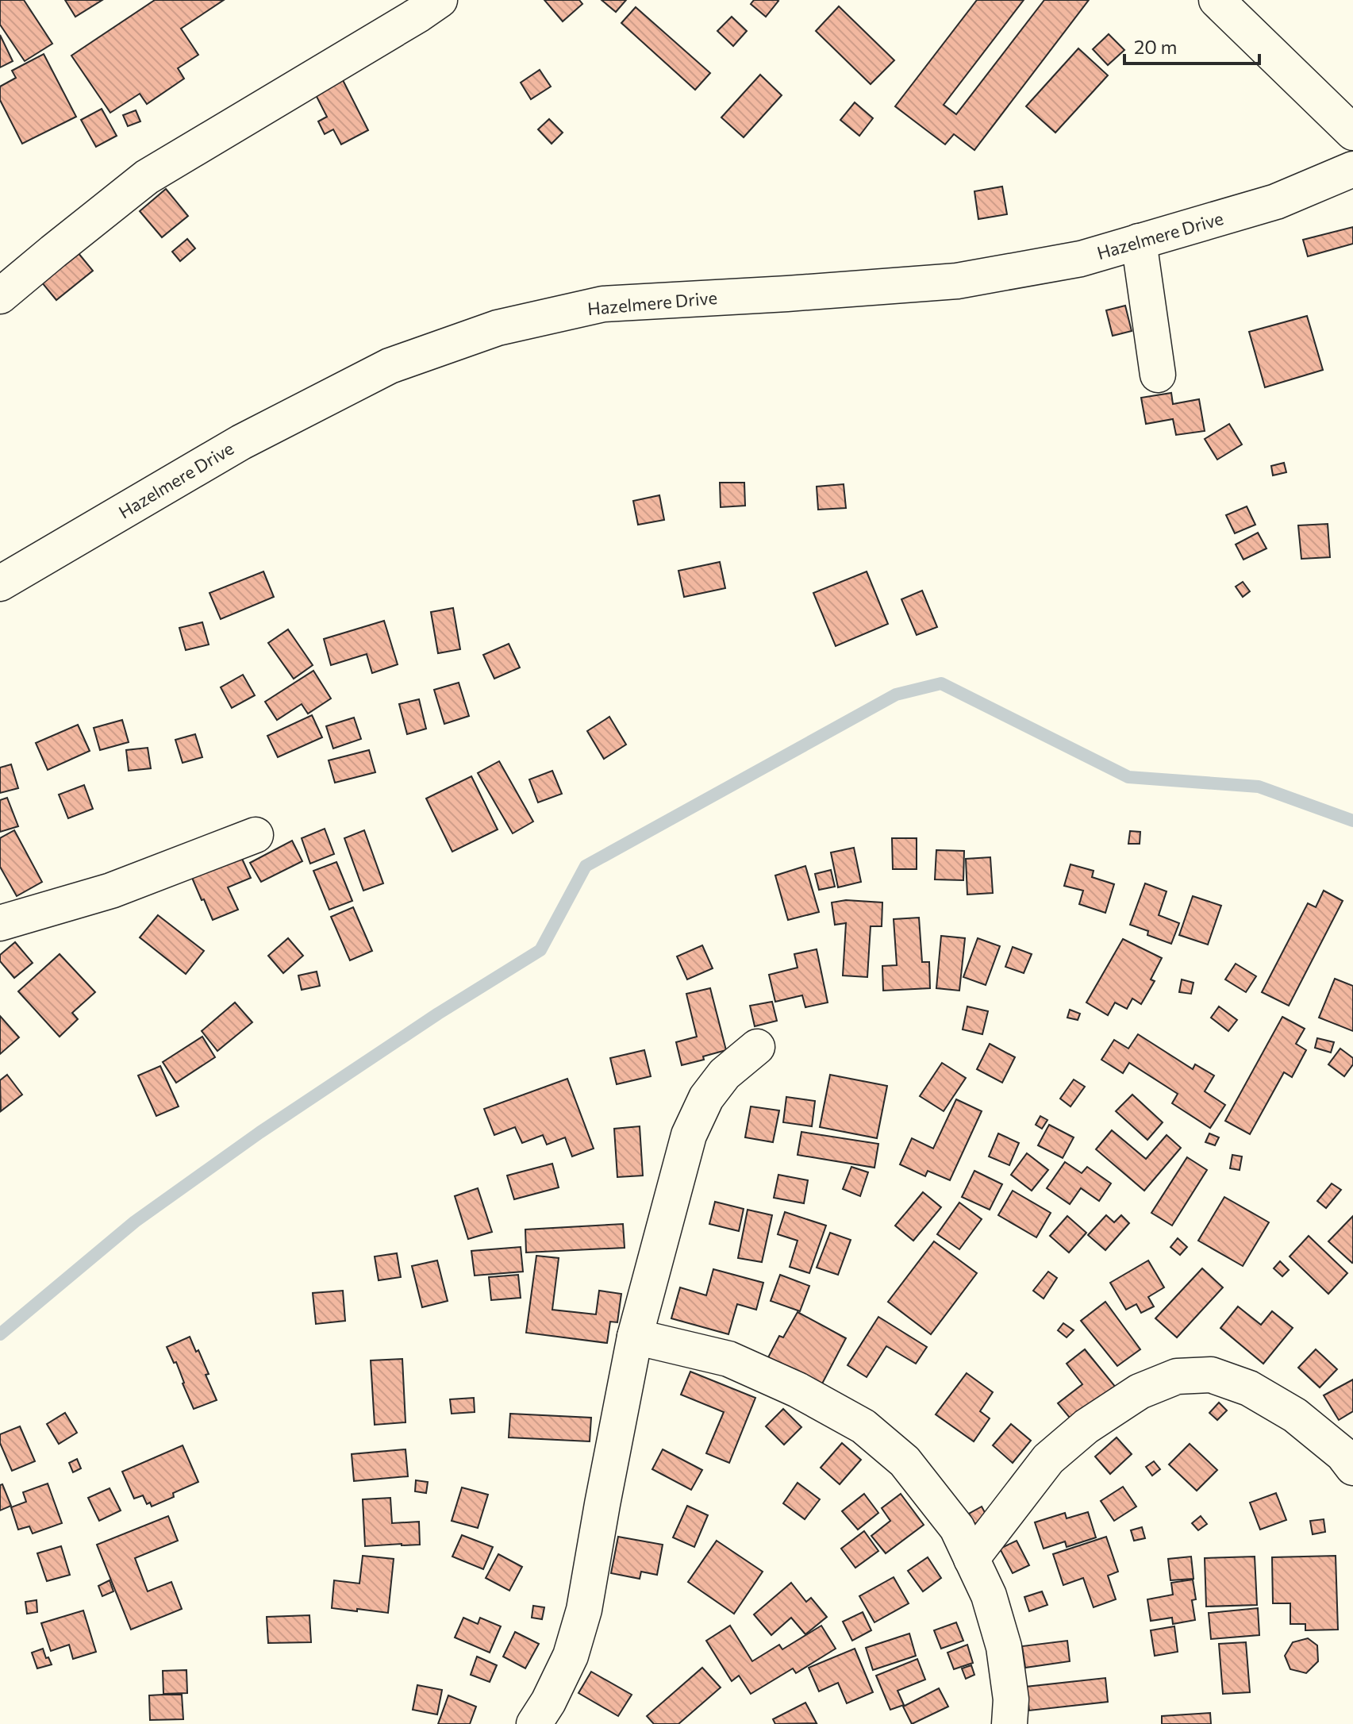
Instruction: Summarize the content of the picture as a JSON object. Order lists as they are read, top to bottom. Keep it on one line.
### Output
{"streets":{"street":["Hazelmere Drive"]},"scale_bar":"20 m"}
